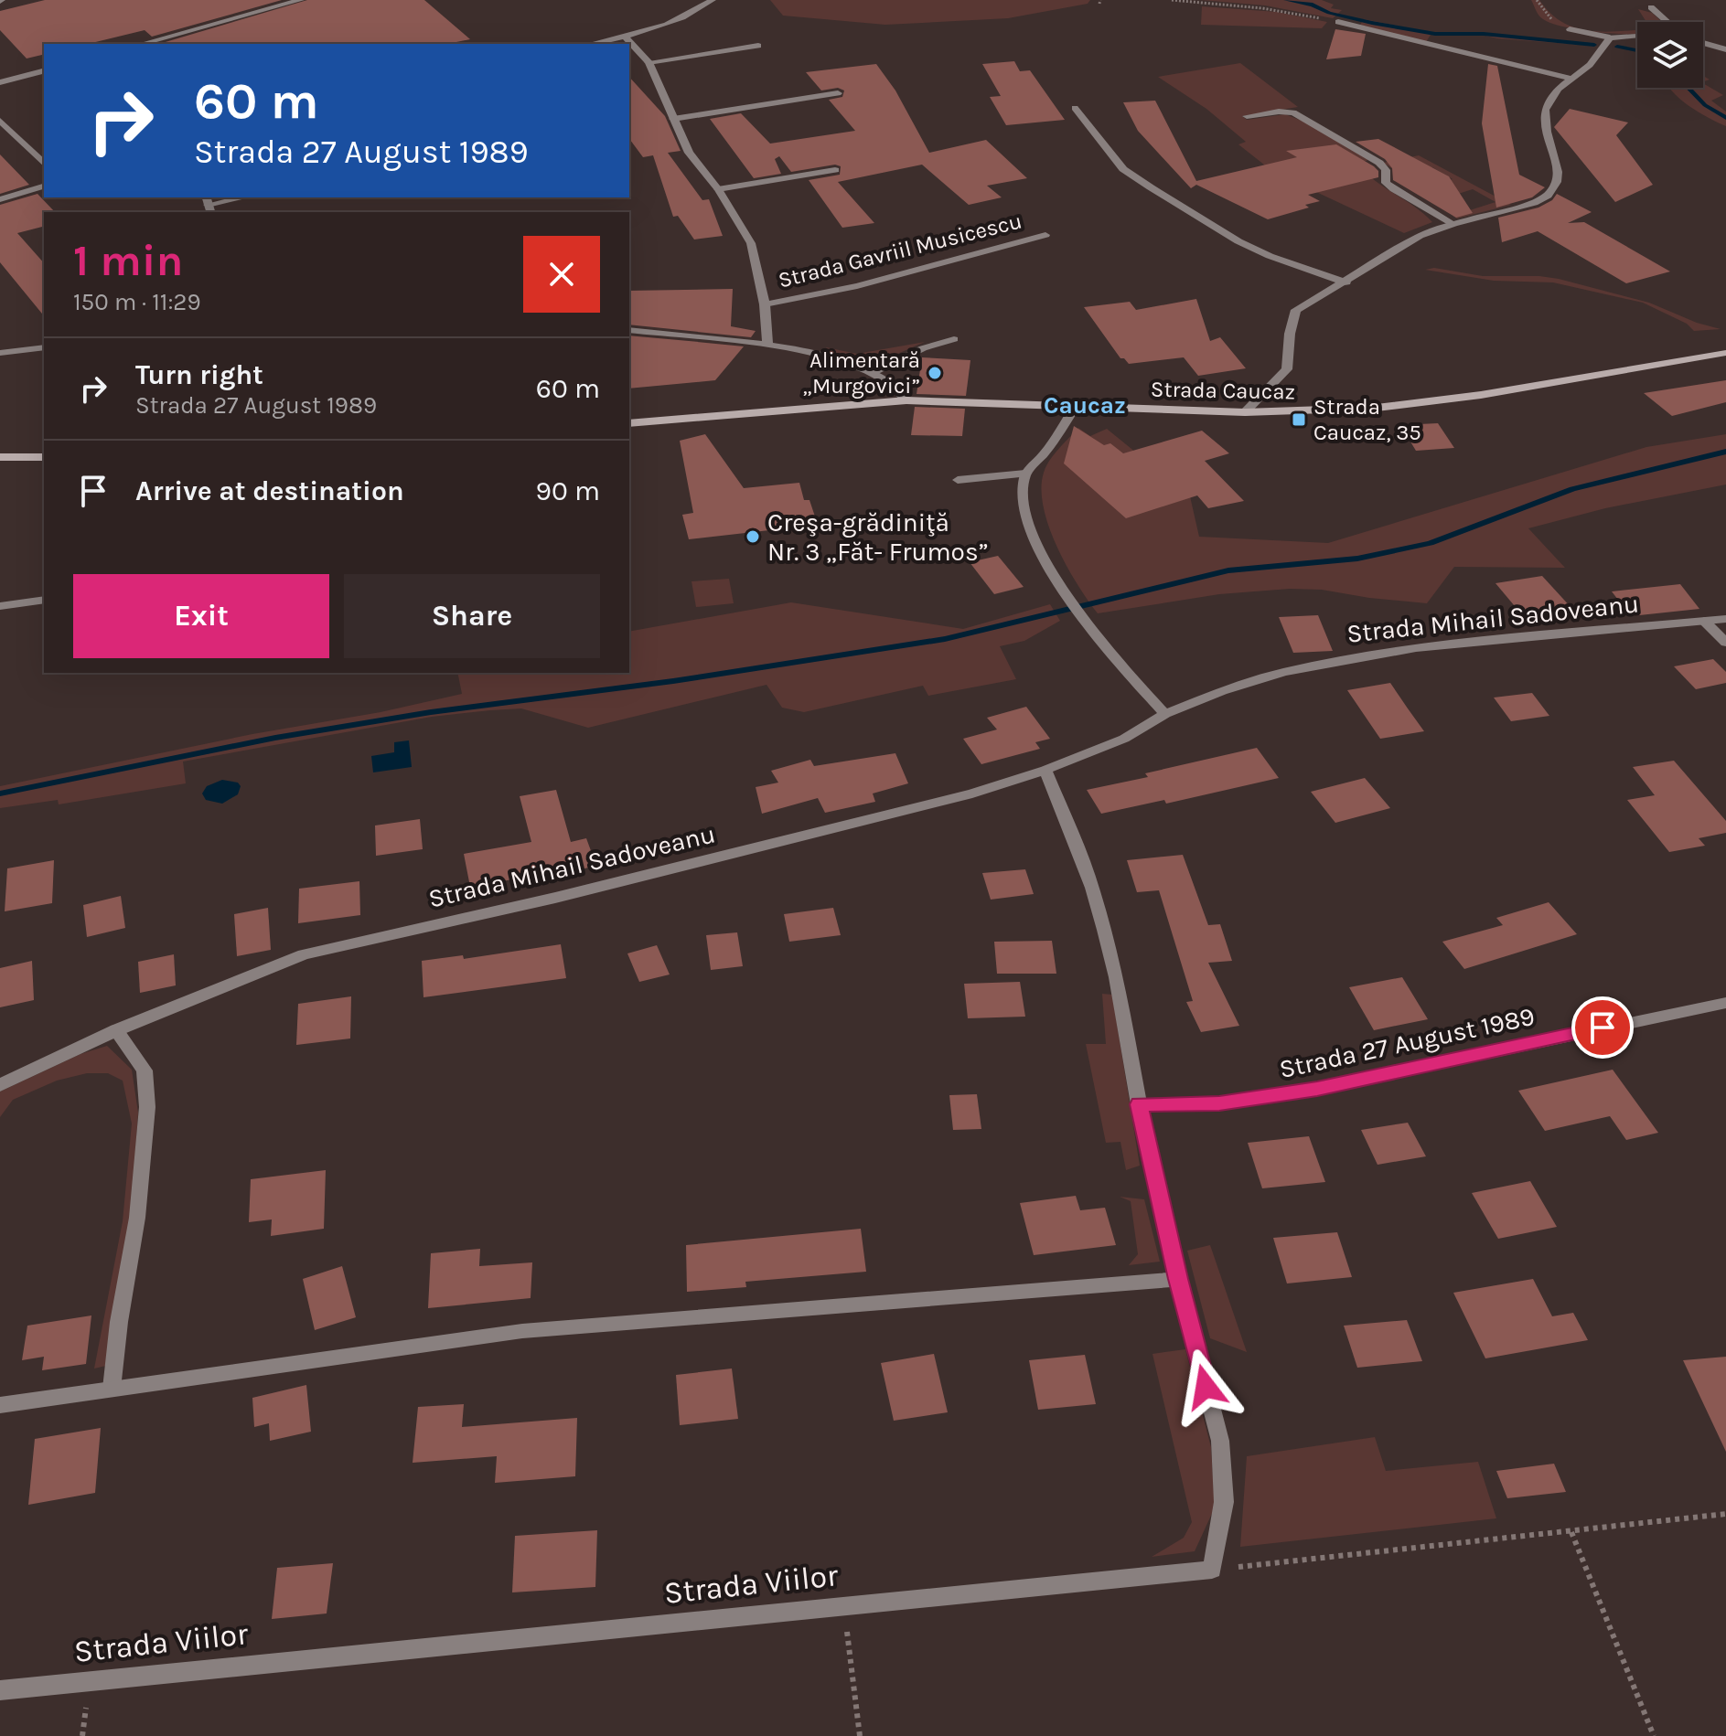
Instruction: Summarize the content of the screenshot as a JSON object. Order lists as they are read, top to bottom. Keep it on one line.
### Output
{"streets":{"street":["Strada Gavriil Musicescu","Strada Caucaz","Strada Mihail Sadoveanu","Strada 27 August 1989","Strada Viilor"]},"districts":["Caucaz"],"places":{"other":["Alimentară „Murgovici”","Creşa-grădiniţă Nr. 3 „Făt- Frumos”"],"transit":["Strada Caucaz, 35"]},"page":{"turn":["60 m","Strada 27 August 1989"],"heading":["1 min","150 m · 11:29"],"list":[{"name":"Turn right","note":"Strada 27 August 1989","value":"60 m"},{"name":"Arrive at destination","value":"90 m"}],"buttons":["Exit","Share"]}}
